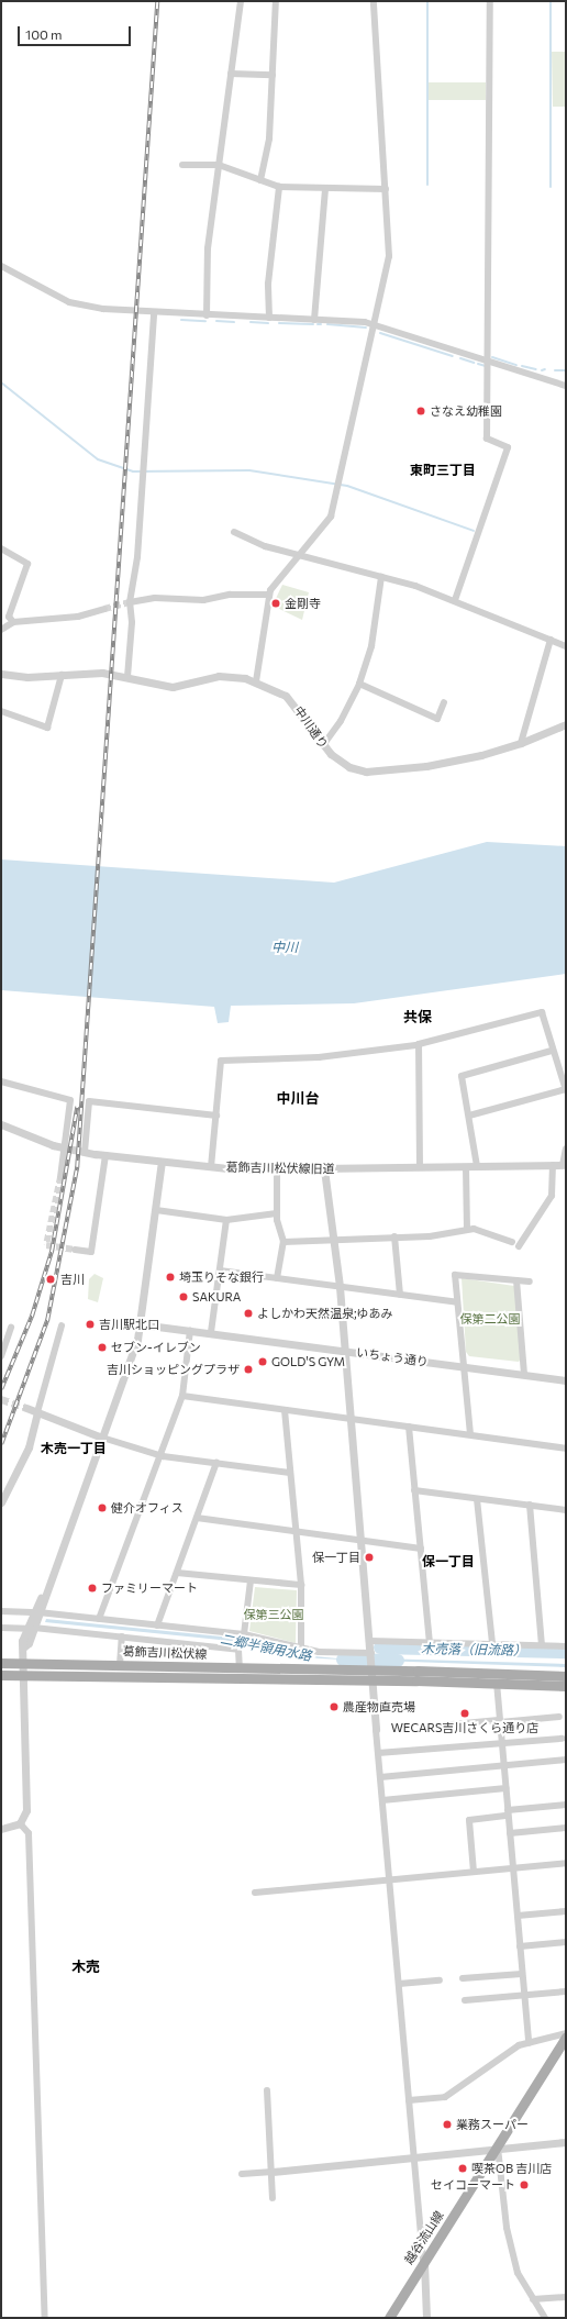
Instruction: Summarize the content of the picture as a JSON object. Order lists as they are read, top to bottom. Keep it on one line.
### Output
{"streets":{"main road":["葛飾吉川松伏線","越谷流山線"],"street":["中川通り","葛飾吉川松伏線旧道","いちょう通り"]},"districts":["東町三丁目","共保","中川台","木売一丁目","保一丁目","木売"],"water":["中川","二郷半領用水路","木売落（旧流路）"],"parks":["保第二公園","保第三公園"],"places":["さなえ幼稚園","金剛寺","埼玉りそな銀行","吉川","SAKURA","よしかわ天然温泉;ゆあみ","吉川駅北口","セブン-イレブン","GOLD'S GYM","吉川ショッピングプラザ","健介オフィス","保一丁目","ファミリーマート","農産物直売場","WECARS吉川さくら通り店","業務スーパー","喫茶OB 吉川店","セイコーマート"],"scale_bar":"100 m"}
